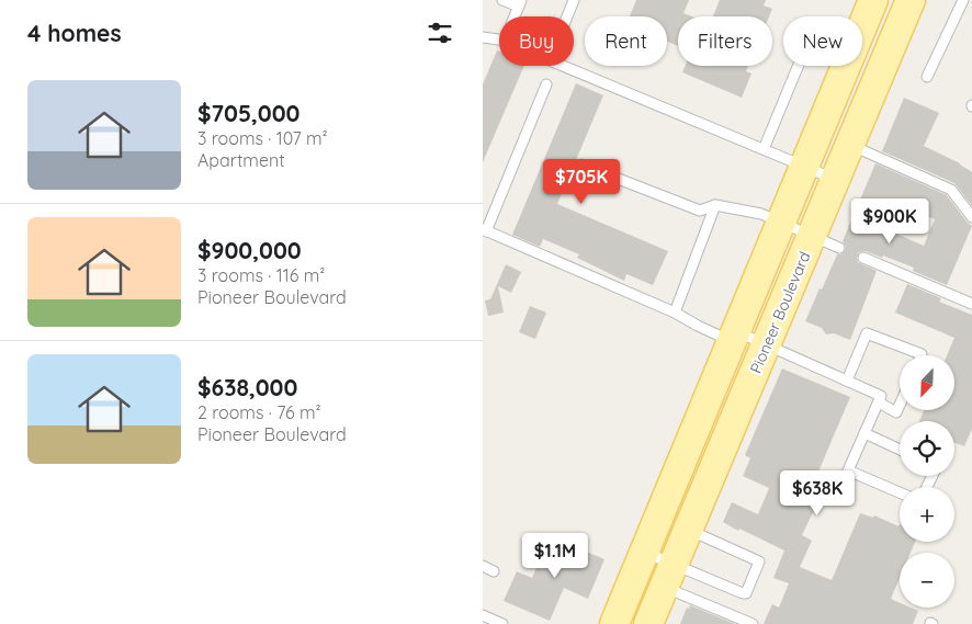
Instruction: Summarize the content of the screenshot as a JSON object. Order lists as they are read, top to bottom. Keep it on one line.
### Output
{"streets":{"main road":["Pioneer Boulevard"]},"north":"bottom left","page":{"heading":"4 homes","chip":["Buy","Rent","Filters","New"],"list":[{"name":"$705,000","note":"3 rooms · 107 m² · Apartment"},{"name":"$900,000","note":"3 rooms · 116 m² · Pioneer Boulevard"},{"name":"$638,000","note":"2 rooms · 76 m² · Pioneer Boulevard"}],"price":["$705K","$900K","$638K","$1.1M"],"map_buttons":["+","−"]}}
